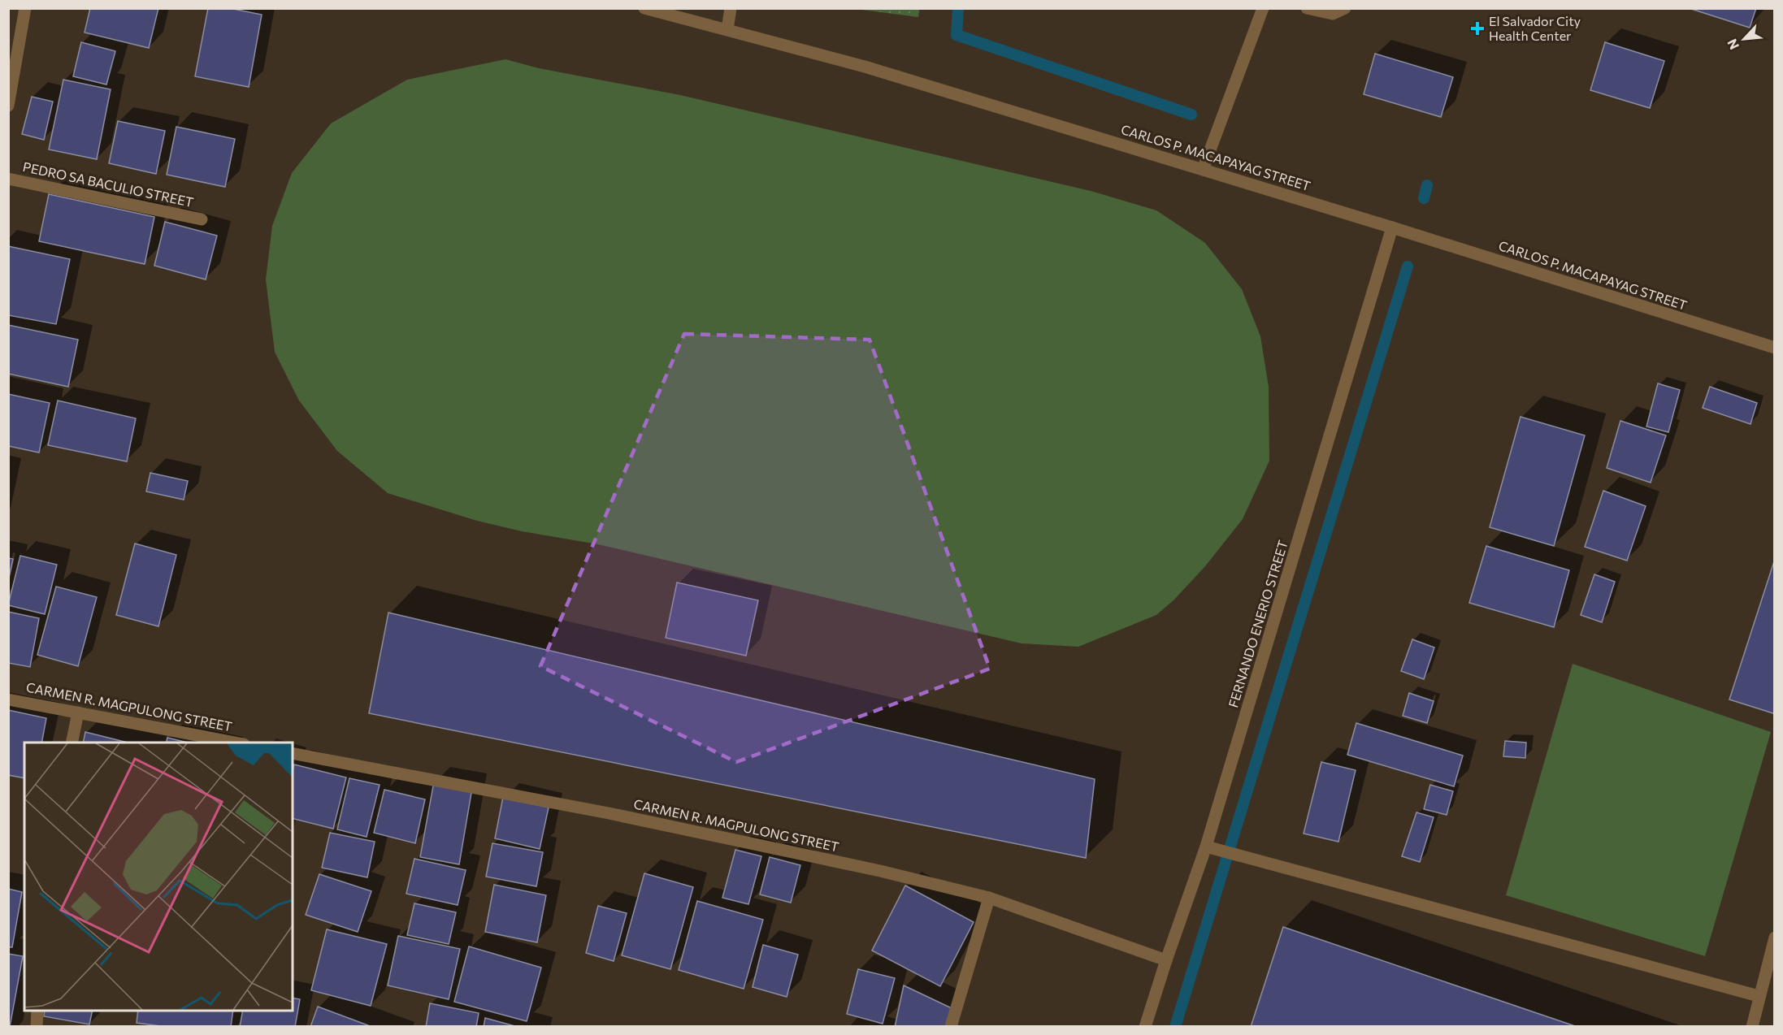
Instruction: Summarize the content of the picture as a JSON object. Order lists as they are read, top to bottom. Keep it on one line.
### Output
{"streets":{"street":["CARLOS P. MACAPAYAG STREET","PEDRO SA BACULIO STREET","FERNANDO ENERIO STREET","CARMEN R. MAGPULONG STREET"]},"crossings":[["CARLOS P. MACAPAYAG STREET","FERNANDO ENERIO STREET"],["FERNANDO ENERIO STREET","CARMEN R. MAGPULONG STREET"]],"places":{"health":["El Salvador City Health Center"]},"north":"bottom left"}
